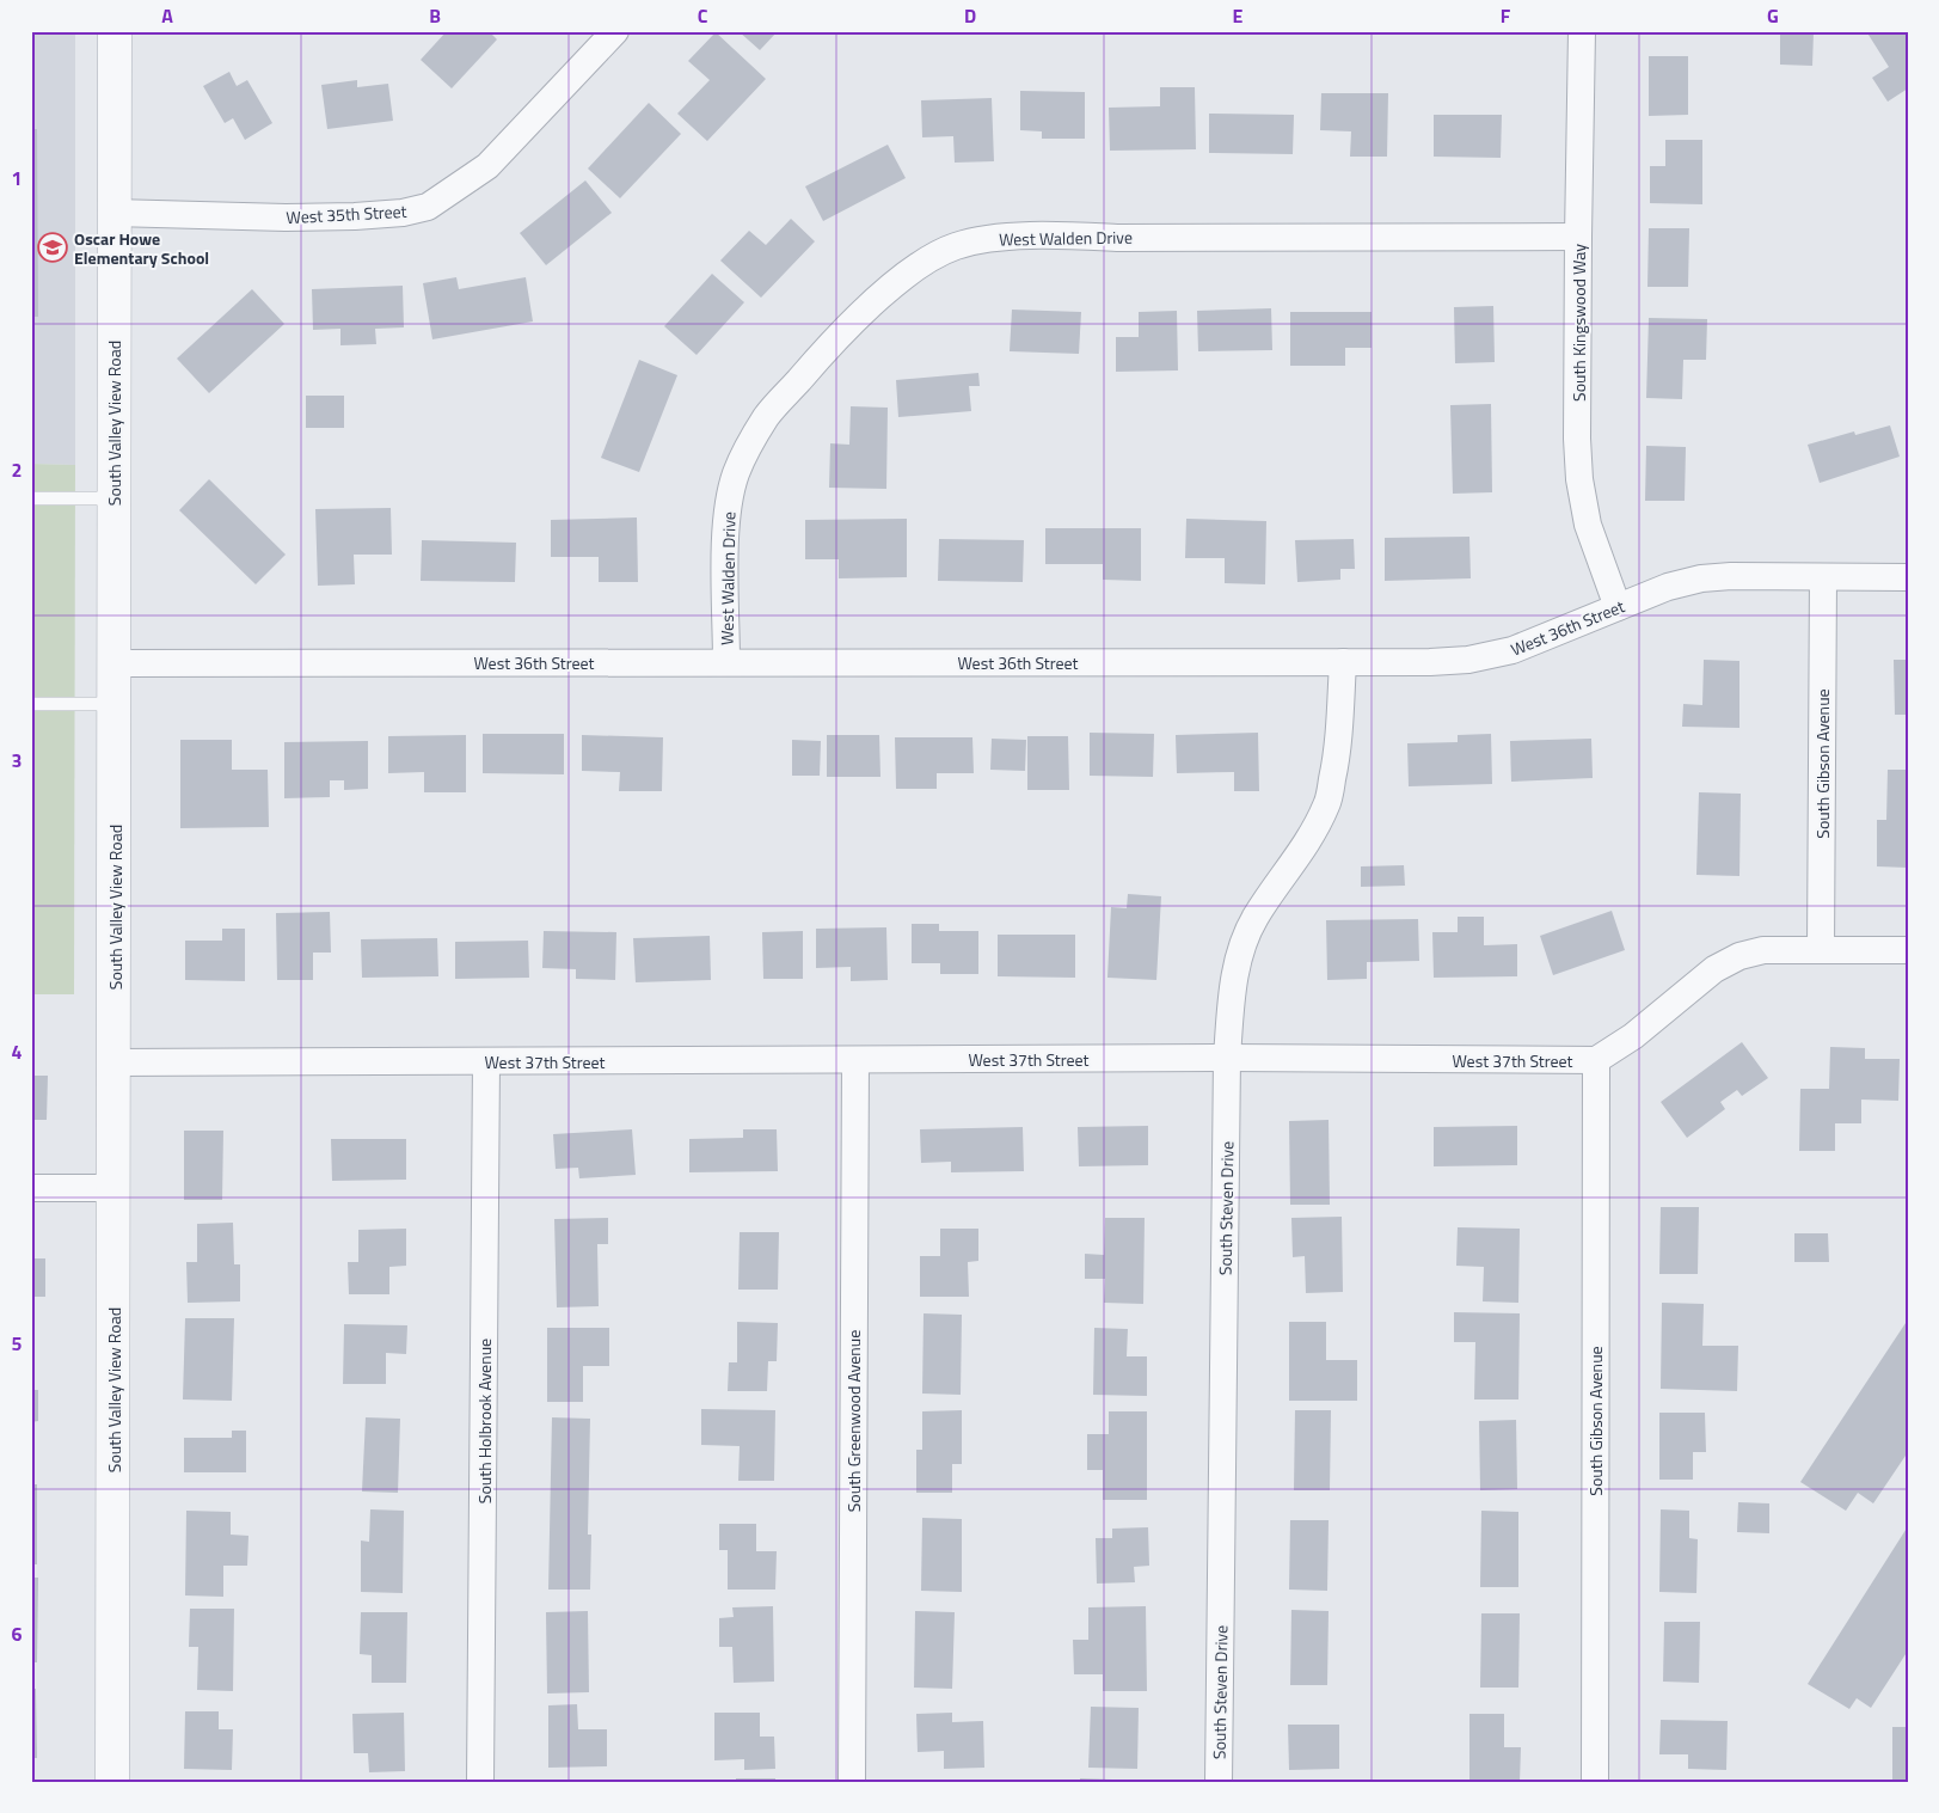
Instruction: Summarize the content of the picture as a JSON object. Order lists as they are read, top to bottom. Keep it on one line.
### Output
{"streets":{"street":["West 35th Street","West Walden Drive","South Kingswood Way","South Valley View Road","West 36th Street","South Gibson Avenue","West 37th Street","South Steven Drive","South Holbrook Avenue","South Greenwood Avenue"]},"crossings":[["West 35th Street","South Valley View Road"],["West Walden Drive","South Kingswood Way"],["West Walden Drive","West 36th Street"],["South Kingswood Way","West 36th Street"],["South Valley View Road","West 36th Street"],["South Valley View Road","West 37th Street"],["West 36th Street","South Gibson Avenue"],["West 36th Street","South Steven Drive"],["South Gibson Avenue","West 37th Street"],["West 37th Street","South Steven Drive"],["West 37th Street","South Holbrook Avenue"],["West 37th Street","South Greenwood Avenue"]],"places":{"school or university":["Oscar Howe Elementary School"]},"grid":{"columns":["A","B","C","D","E","F","G"],"rows":["1","2","3","4","5","6"]}}
